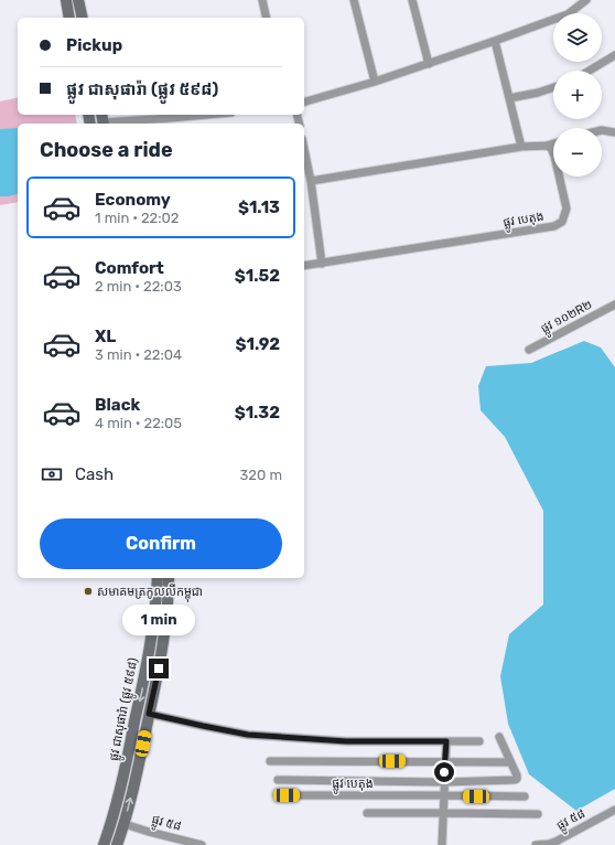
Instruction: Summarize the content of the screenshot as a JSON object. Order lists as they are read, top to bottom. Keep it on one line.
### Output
{"streets":{"main road":["ផ្លូវ ជាសុផារ៉ា (ផ្លូវ ៥៩៨)"],"street":["ផ្លូវ បេតុង","ផ្លូវ ១០២R២","ផ្លូវ ៥៨"]},"crossings":[["ផ្លូវ ជាសុផារ៉ា (ផ្លូវ ៥៩៨)","ផ្លូវ ៥៨"]],"places":["សមាគមត្រកូលលីកម្ពុជា"],"page":{"map_buttons":["+","−"],"banner":["Pickup","ផ្លូវ ជាសុផារ៉ា (ផ្លូវ ៥៩៨)"],"heading":"Choose a ride","list":[{"name":"Economy","note":"1 min · 22:02","value":"$1.13"},{"name":"Comfort","note":"2 min · 22:03","value":"$1.52"},{"name":"XL","note":"3 min · 22:04","value":"$1.92"},{"name":"Black","note":"4 min · 22:05","value":"$1.32"}],"pay":["Cash","320 m"],"buttons":"Confirm","bubble":"1 min"}}
